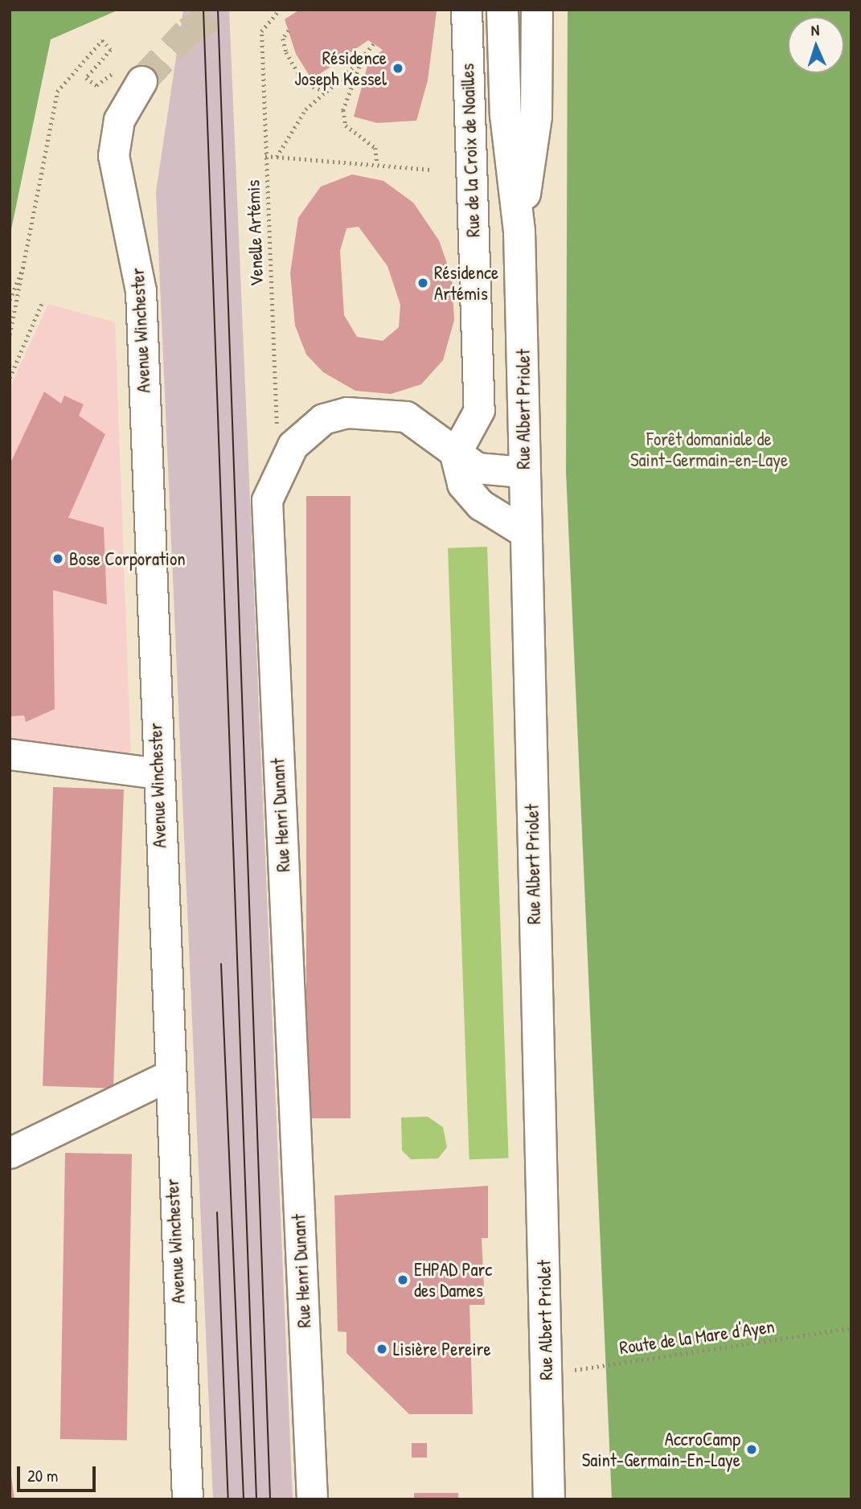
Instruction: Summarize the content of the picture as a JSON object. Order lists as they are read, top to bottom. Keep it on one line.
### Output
{"streets":{"main road":["Rue Albert Priolet"],"street":["Rue de la Croix de Noailles","Avenue Winchester","Rue Henri Dunant"],"path":["Venelle Artémis","Route de la Mare d'Ayen"]},"crossings":[["Rue de la Croix de Noailles","Rue Henri Dunant"],["Venelle Artémis","Rue Henri Dunant"],["Rue Albert Priolet","Rue Henri Dunant"],["Rue Albert Priolet","Route de la Mare d'Ayen"]],"parks":["Forêt domaniale de Saint-Germain-en-Laye"],"places":["Résidence Joseph Kessel","Résidence Artémis","Bose Corporation","EHPAD Parc des Dames","Lisière Pereire","AccroCamp Saint-Germain-En-Laye"],"scale_bar":"20 m","north":"top"}
